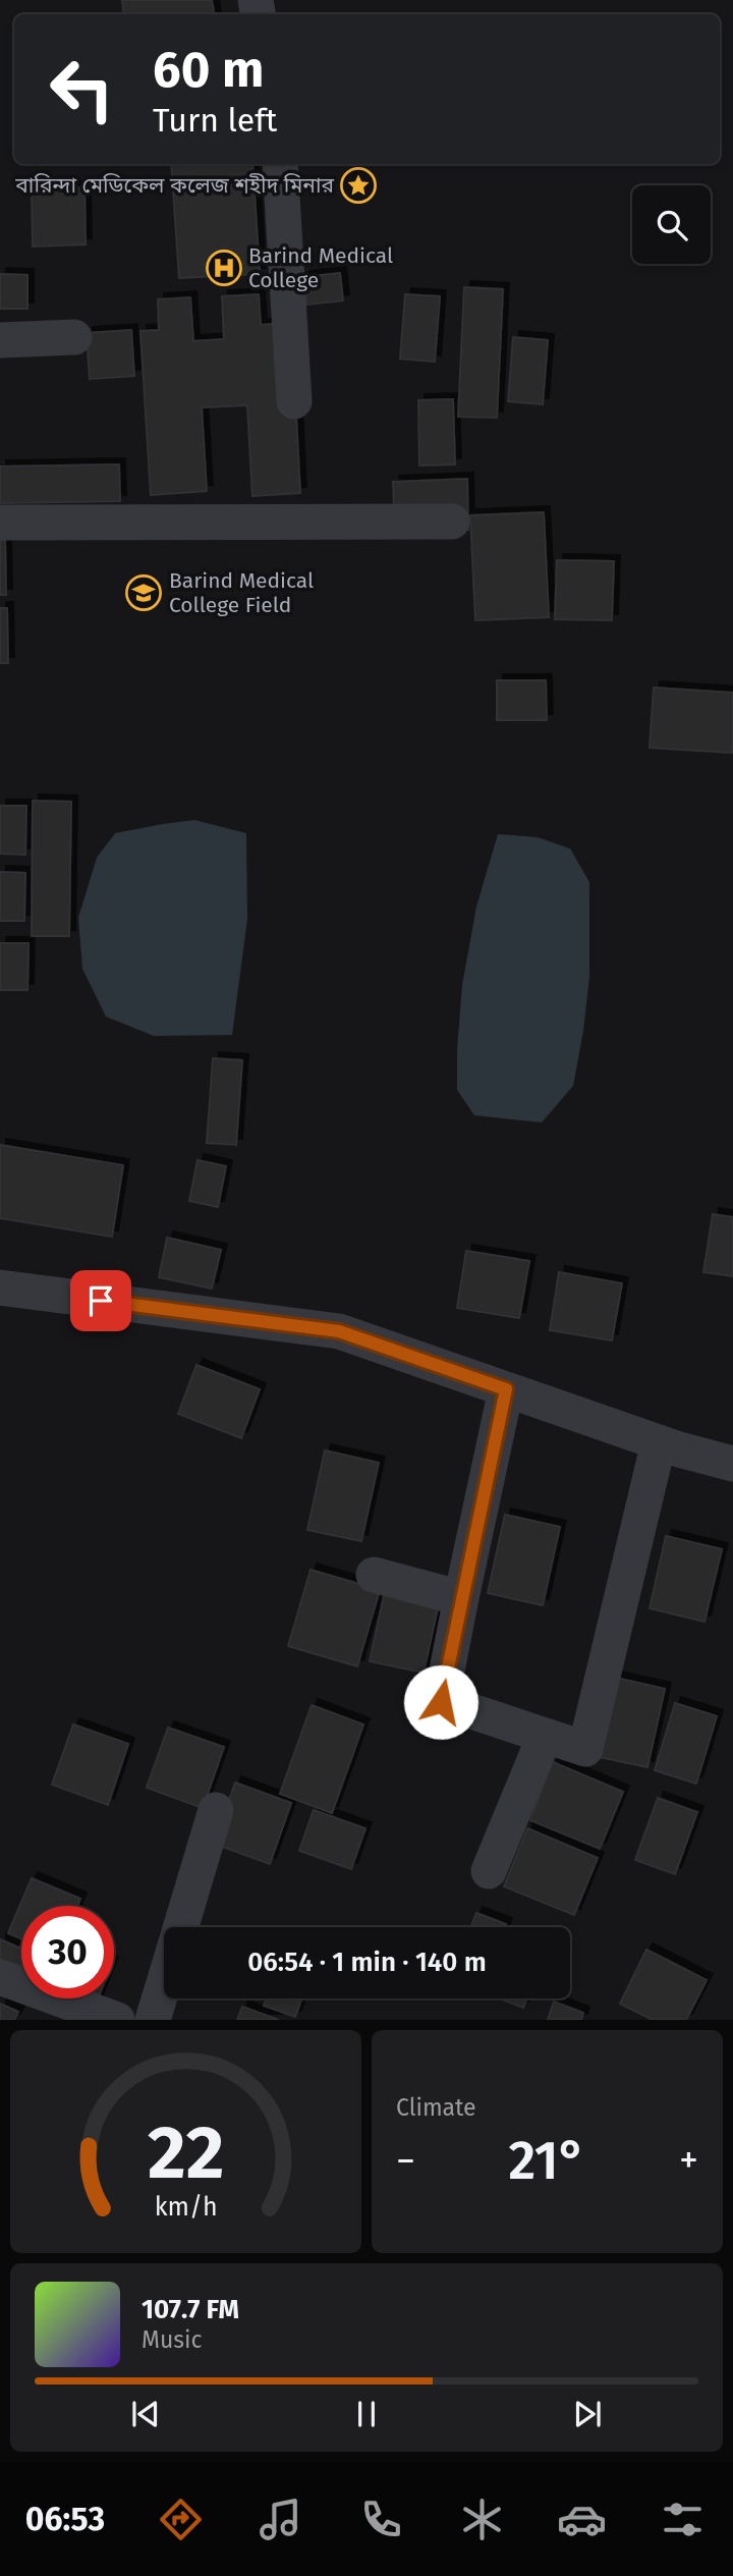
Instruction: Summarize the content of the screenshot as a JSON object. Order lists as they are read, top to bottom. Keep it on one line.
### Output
{"places":{"place":["বারিন্দা মেডিকেল কলেজ শহীদ মিনার"],"hospital":["Barind Medical College"],"school or university":["Barind Medical College Field"]},"page":{"turn":["60 m","Turn left"],"limit":"30","trip":"06:54 · 1 min · 140 m","tile":"Climate","heat":["−","21°","+"],"song":["107.7 FM","Music"],"tabs":"06:53","gauge":["22","km/h"]}}
